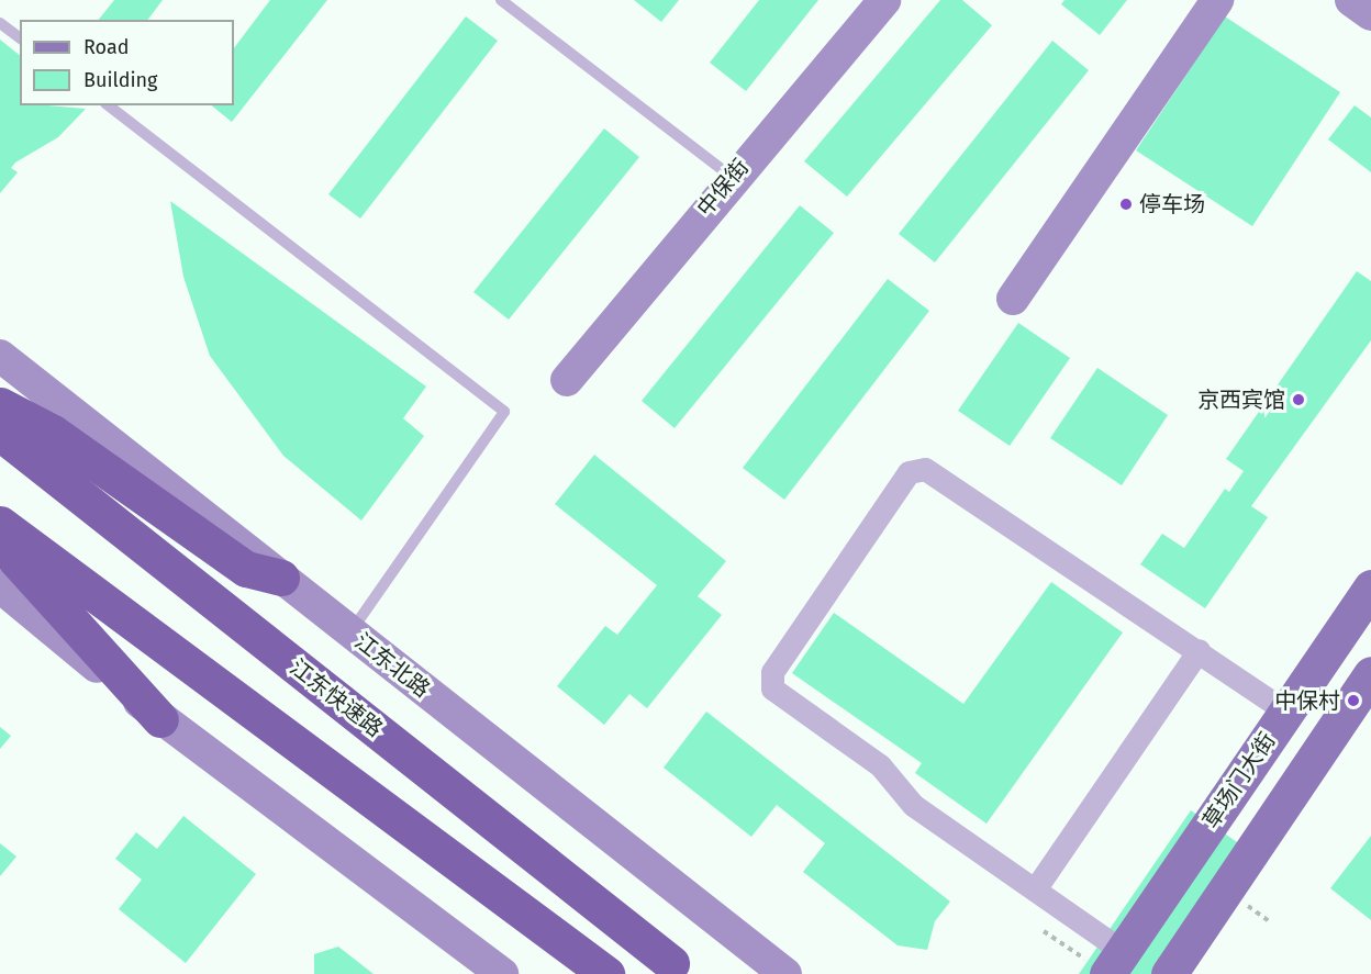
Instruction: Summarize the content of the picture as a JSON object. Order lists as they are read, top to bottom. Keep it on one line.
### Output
{"streets":{"highway":["江东快速路"],"main road":["中保街","江东北路","草场门大街"]},"places":["停车场","京西宾馆","中保村"],"legend":["Road","Building"]}
